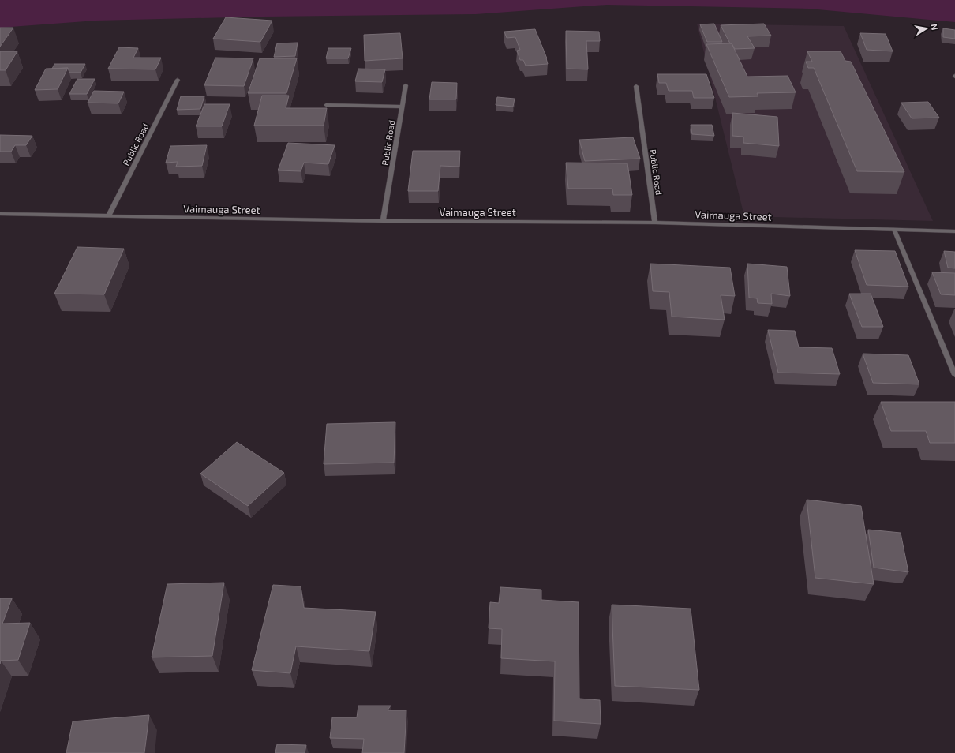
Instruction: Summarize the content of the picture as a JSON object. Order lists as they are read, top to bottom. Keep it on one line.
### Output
{"streets":{"street":["Public Road","Vaimauga Street"]},"crossings":[["Public Road","Vaimauga Street"]],"north":"right"}
